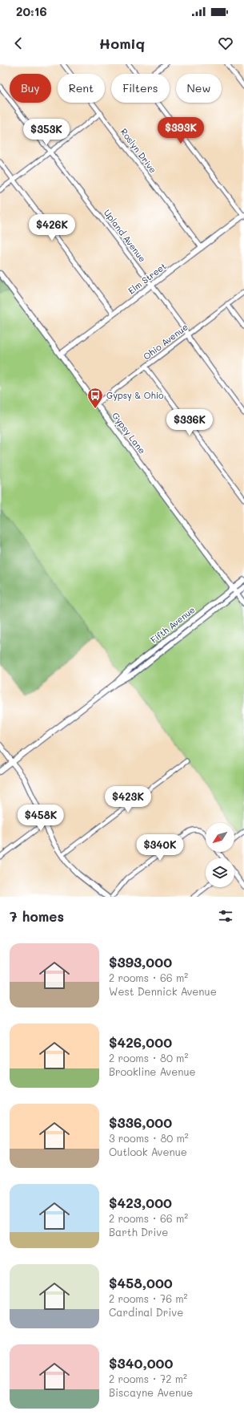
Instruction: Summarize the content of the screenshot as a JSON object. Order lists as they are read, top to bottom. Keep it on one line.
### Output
{"streets":{"street":["Roslyn Drive","Upland Avenue","Elm Street","Ohio Avenue","Gypsy Lane","Fifth Avenue"]},"crossings":[["Roslyn Drive","Elm Street"],["Upland Avenue","Elm Street"],["Upland Avenue","Ohio Avenue"],["Elm Street","Gypsy Lane"],["Ohio Avenue","Gypsy Lane"],["Gypsy Lane","Fifth Avenue"]],"places":{"bus stop":["Gypsy & Ohio"]},"north":"bottom left","page":{"status":"20:16","header":"Homiq","chip":["Buy","Rent","Filters","New"],"price":["$393K","$353K","$426K","$336K","$423K","$458K","$340K"],"heading":"7 homes","list":[{"name":"$393,000","note":"2 rooms · 66 m² · West Dennick Avenue"},{"name":"$426,000","note":"2 rooms · 80 m² · Brookline Avenue"},{"name":"$336,000","note":"3 rooms · 80 m² · Outlook Avenue"},{"name":"$423,000","note":"2 rooms · 66 m² · Barth Drive"},{"name":"$458,000","note":"2 rooms · 76 m² · Cardinal Drive"},{"name":"$340,000","note":"2 rooms · 72 m² · Biscayne Avenue"}]}}
